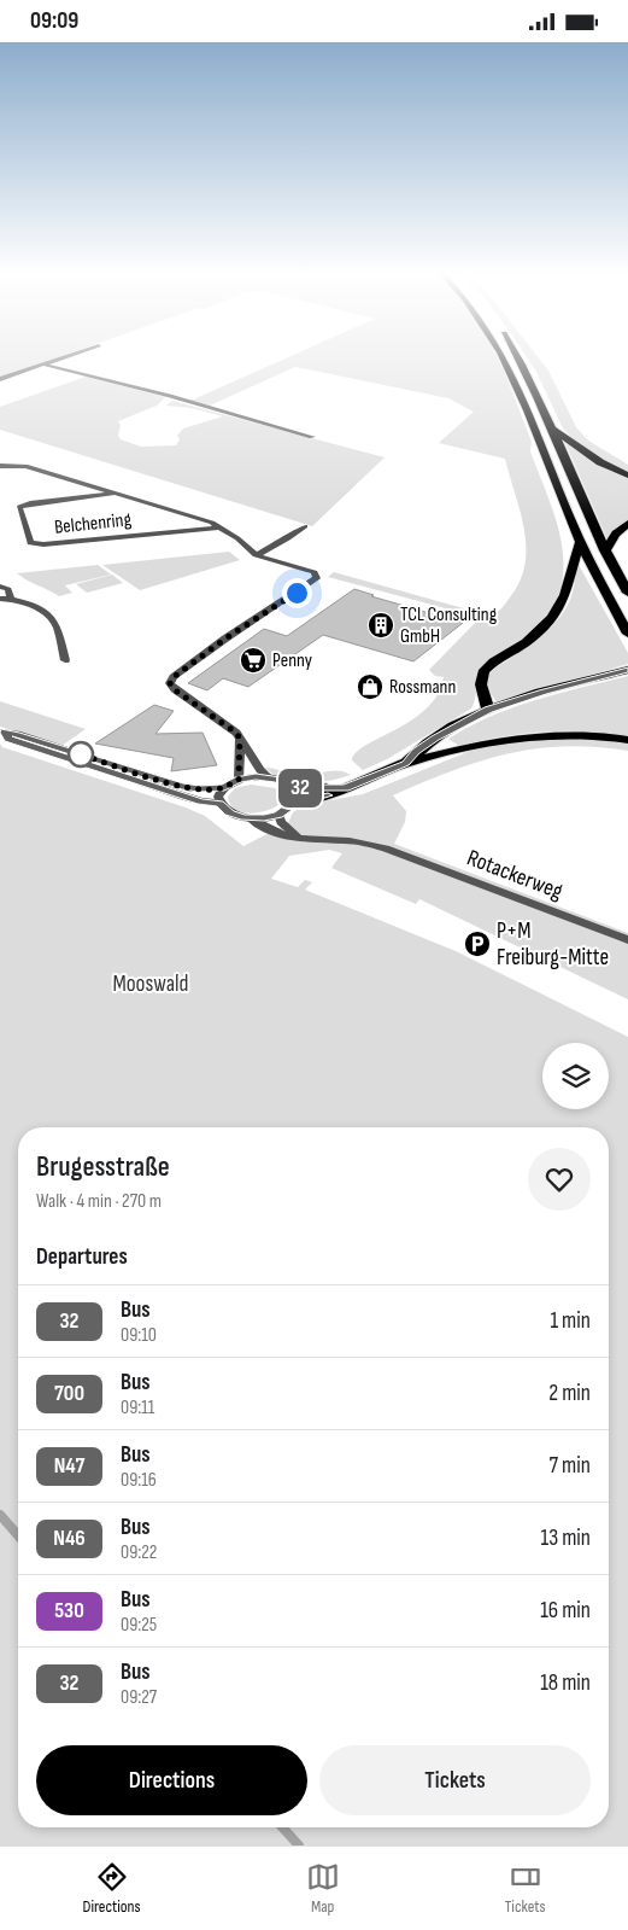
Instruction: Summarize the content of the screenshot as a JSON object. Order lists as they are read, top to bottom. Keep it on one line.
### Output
{"streets":{"street":["Belchenring","Rotackerweg"]},"parks":["Mooswald"],"places":{"building":["TCL Consulting GmbH"],"supermarket":["Penny"],"shop":["Rossmann"],"parking":["P+M Freiburg-Mitte"]},"lines":["bus line 32"],"page":{"status":"09:09","on_map":"32","heading":[["Brugesstraße","Walk · 4 min · 270 m"],"Departures"],"list":[{"mark":"32","name":"Bus","note":"09:10","value":"1 min"},{"mark":"700","name":"Bus","note":"09:11","value":"2 min"},{"mark":"N47","name":"Bus","note":"09:16","value":"7 min"},{"mark":"N46","name":"Bus","note":"09:22","value":"13 min"},{"mark":"530","name":"Bus","note":"09:25","value":"16 min"},{"mark":"32","name":"Bus","note":"09:27","value":"18 min"}],"buttons":["Directions","Tickets"],"tabs":["Directions","Map","Tickets"]}}
